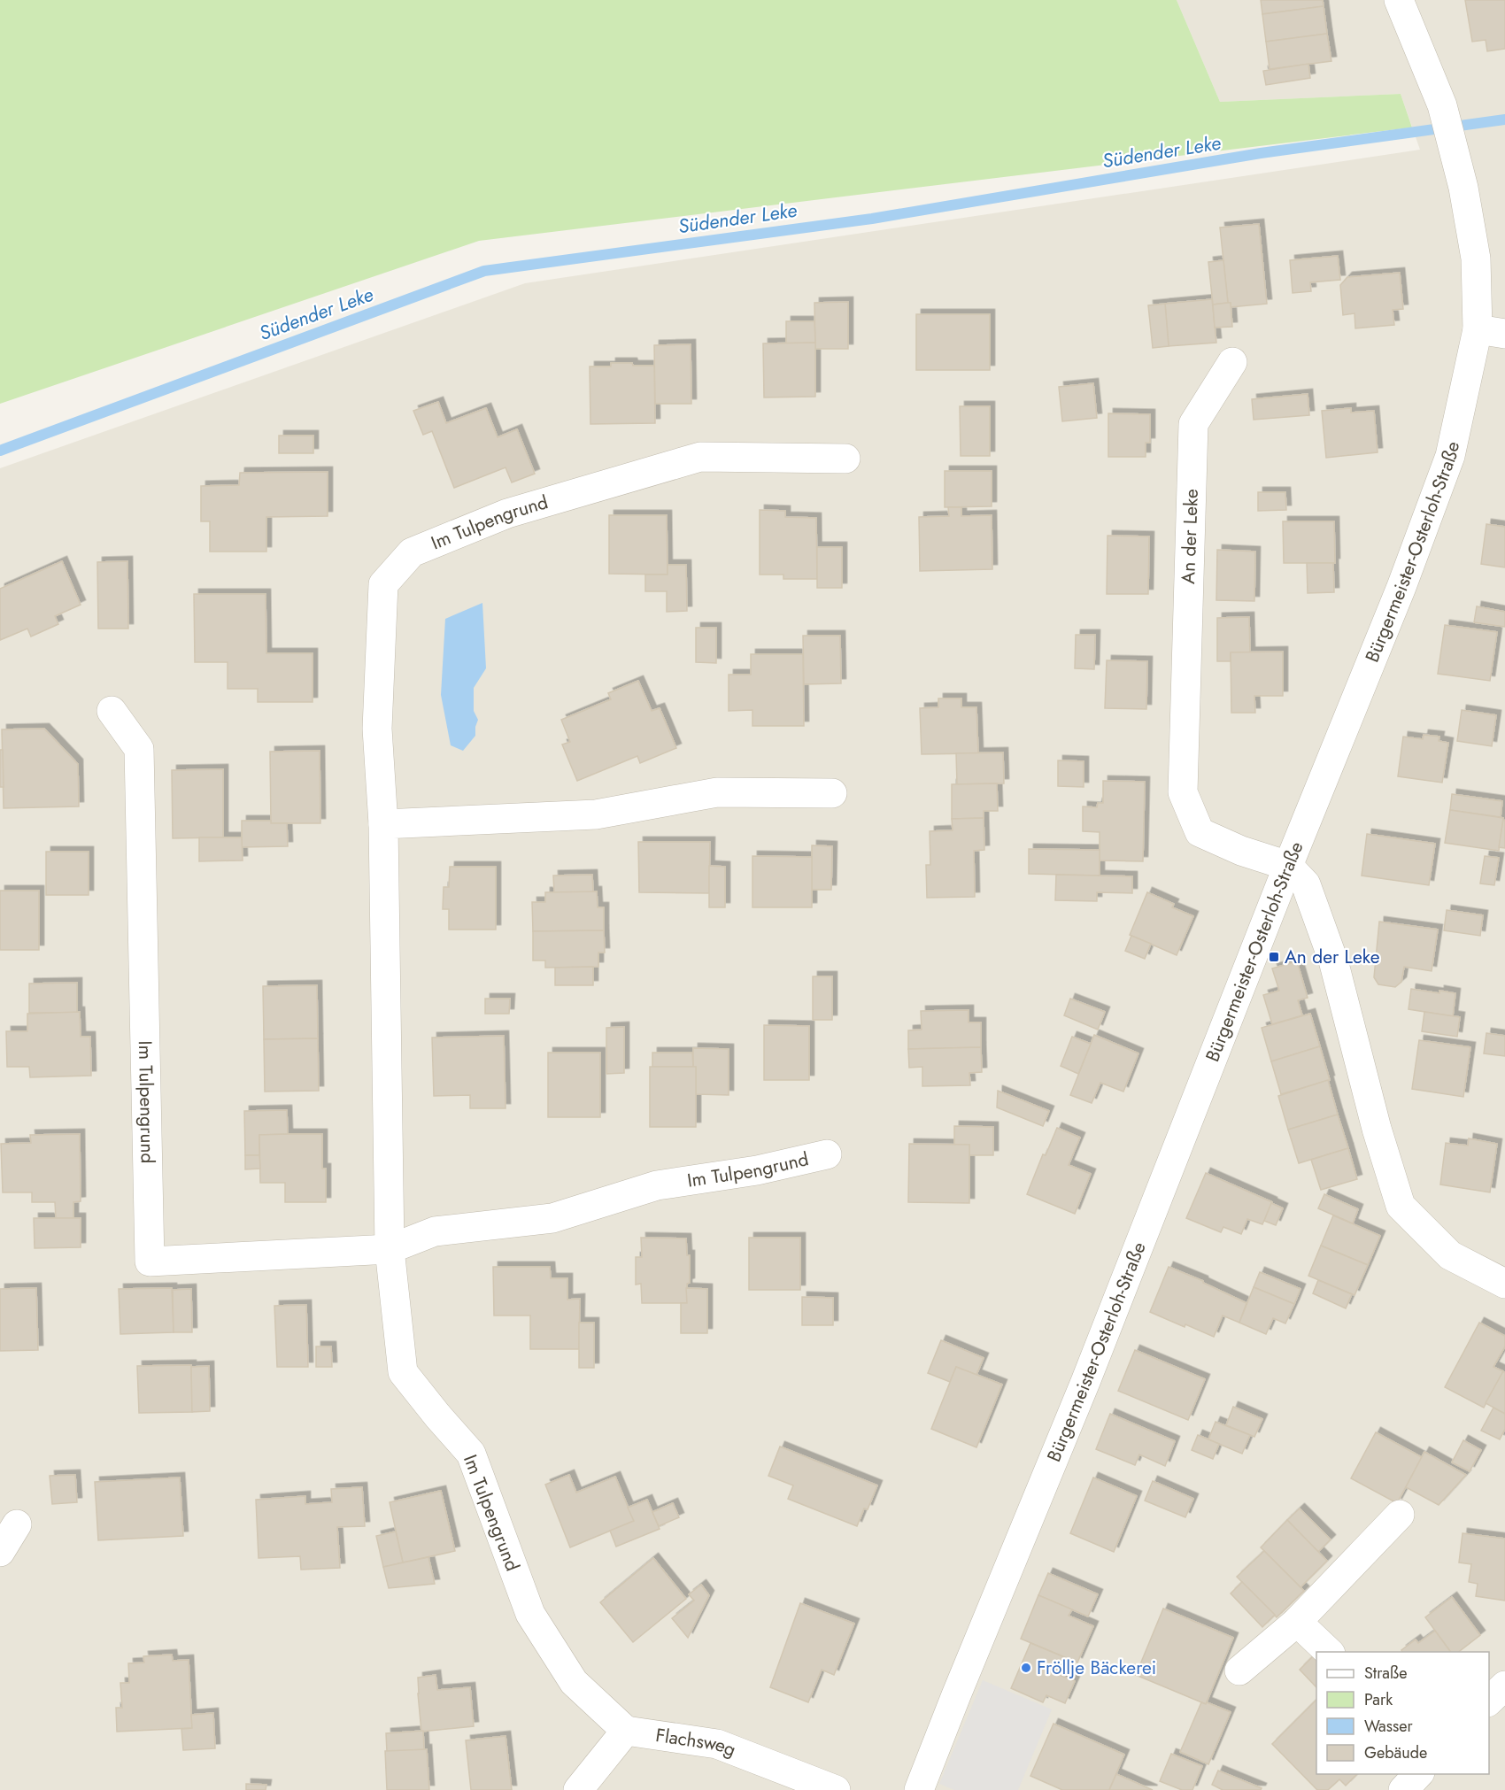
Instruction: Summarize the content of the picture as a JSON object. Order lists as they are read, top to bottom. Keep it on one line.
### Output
{"streets":{"street":["Im Tulpengrund","An der Leke","Bürgermeister-Osterloh-Straße","Flachsweg"]},"crossings":[["Im Tulpengrund","Flachsweg"],["An der Leke","Bürgermeister-Osterloh-Straße"]],"water":["Südender Leke"],"places":{"transit":["An der Leke"],"other":["Fröllje Bäckerei"]},"legend":["Straße","Park","Wasser","Gebäude"]}
